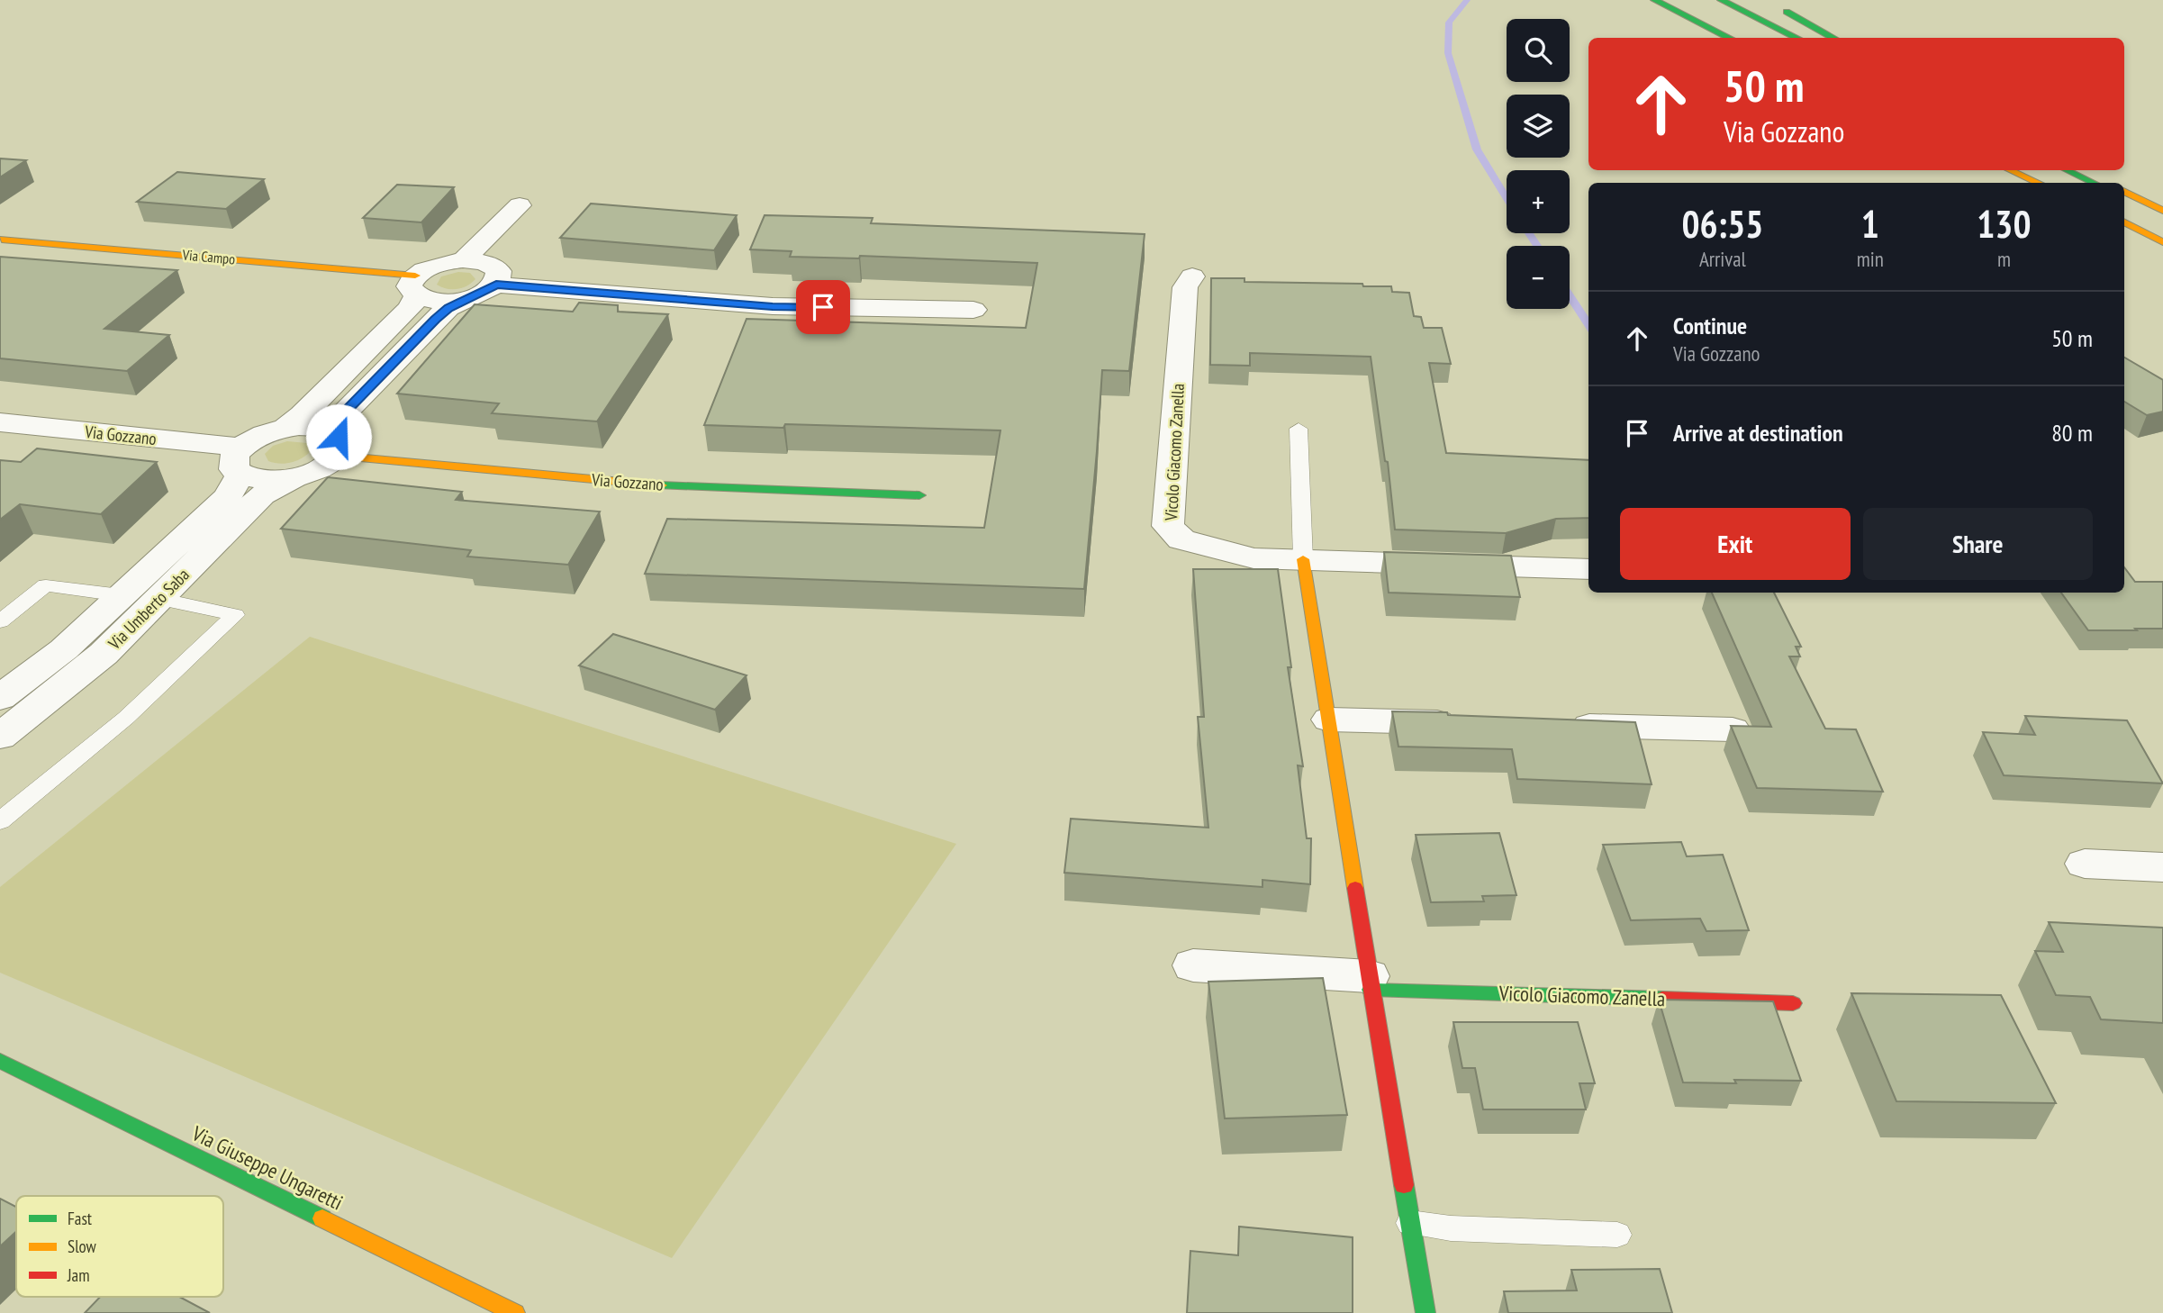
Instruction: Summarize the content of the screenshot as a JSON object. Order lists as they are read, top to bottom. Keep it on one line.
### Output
{"streets":{"main road":["Via Campo","Via Gozzano","Vicolo Giacomo Zanella","Via Giuseppe Ungaretti"],"street":["Via Umberto Saba"]},"crossings":[["Via Gozzano","Via Umberto Saba"]],"legend":["Fast","Slow","Jam"],"page":{"map_buttons":["+","−"],"turn":["50 m","Via Gozzano"],"eta":["06:55","Arrival","1","min","130","m"],"list":[{"name":"Continue","note":"Via Gozzano","value":"50 m"},{"name":"Arrive at destination","value":"80 m"}],"buttons":["Exit","Share"]}}
